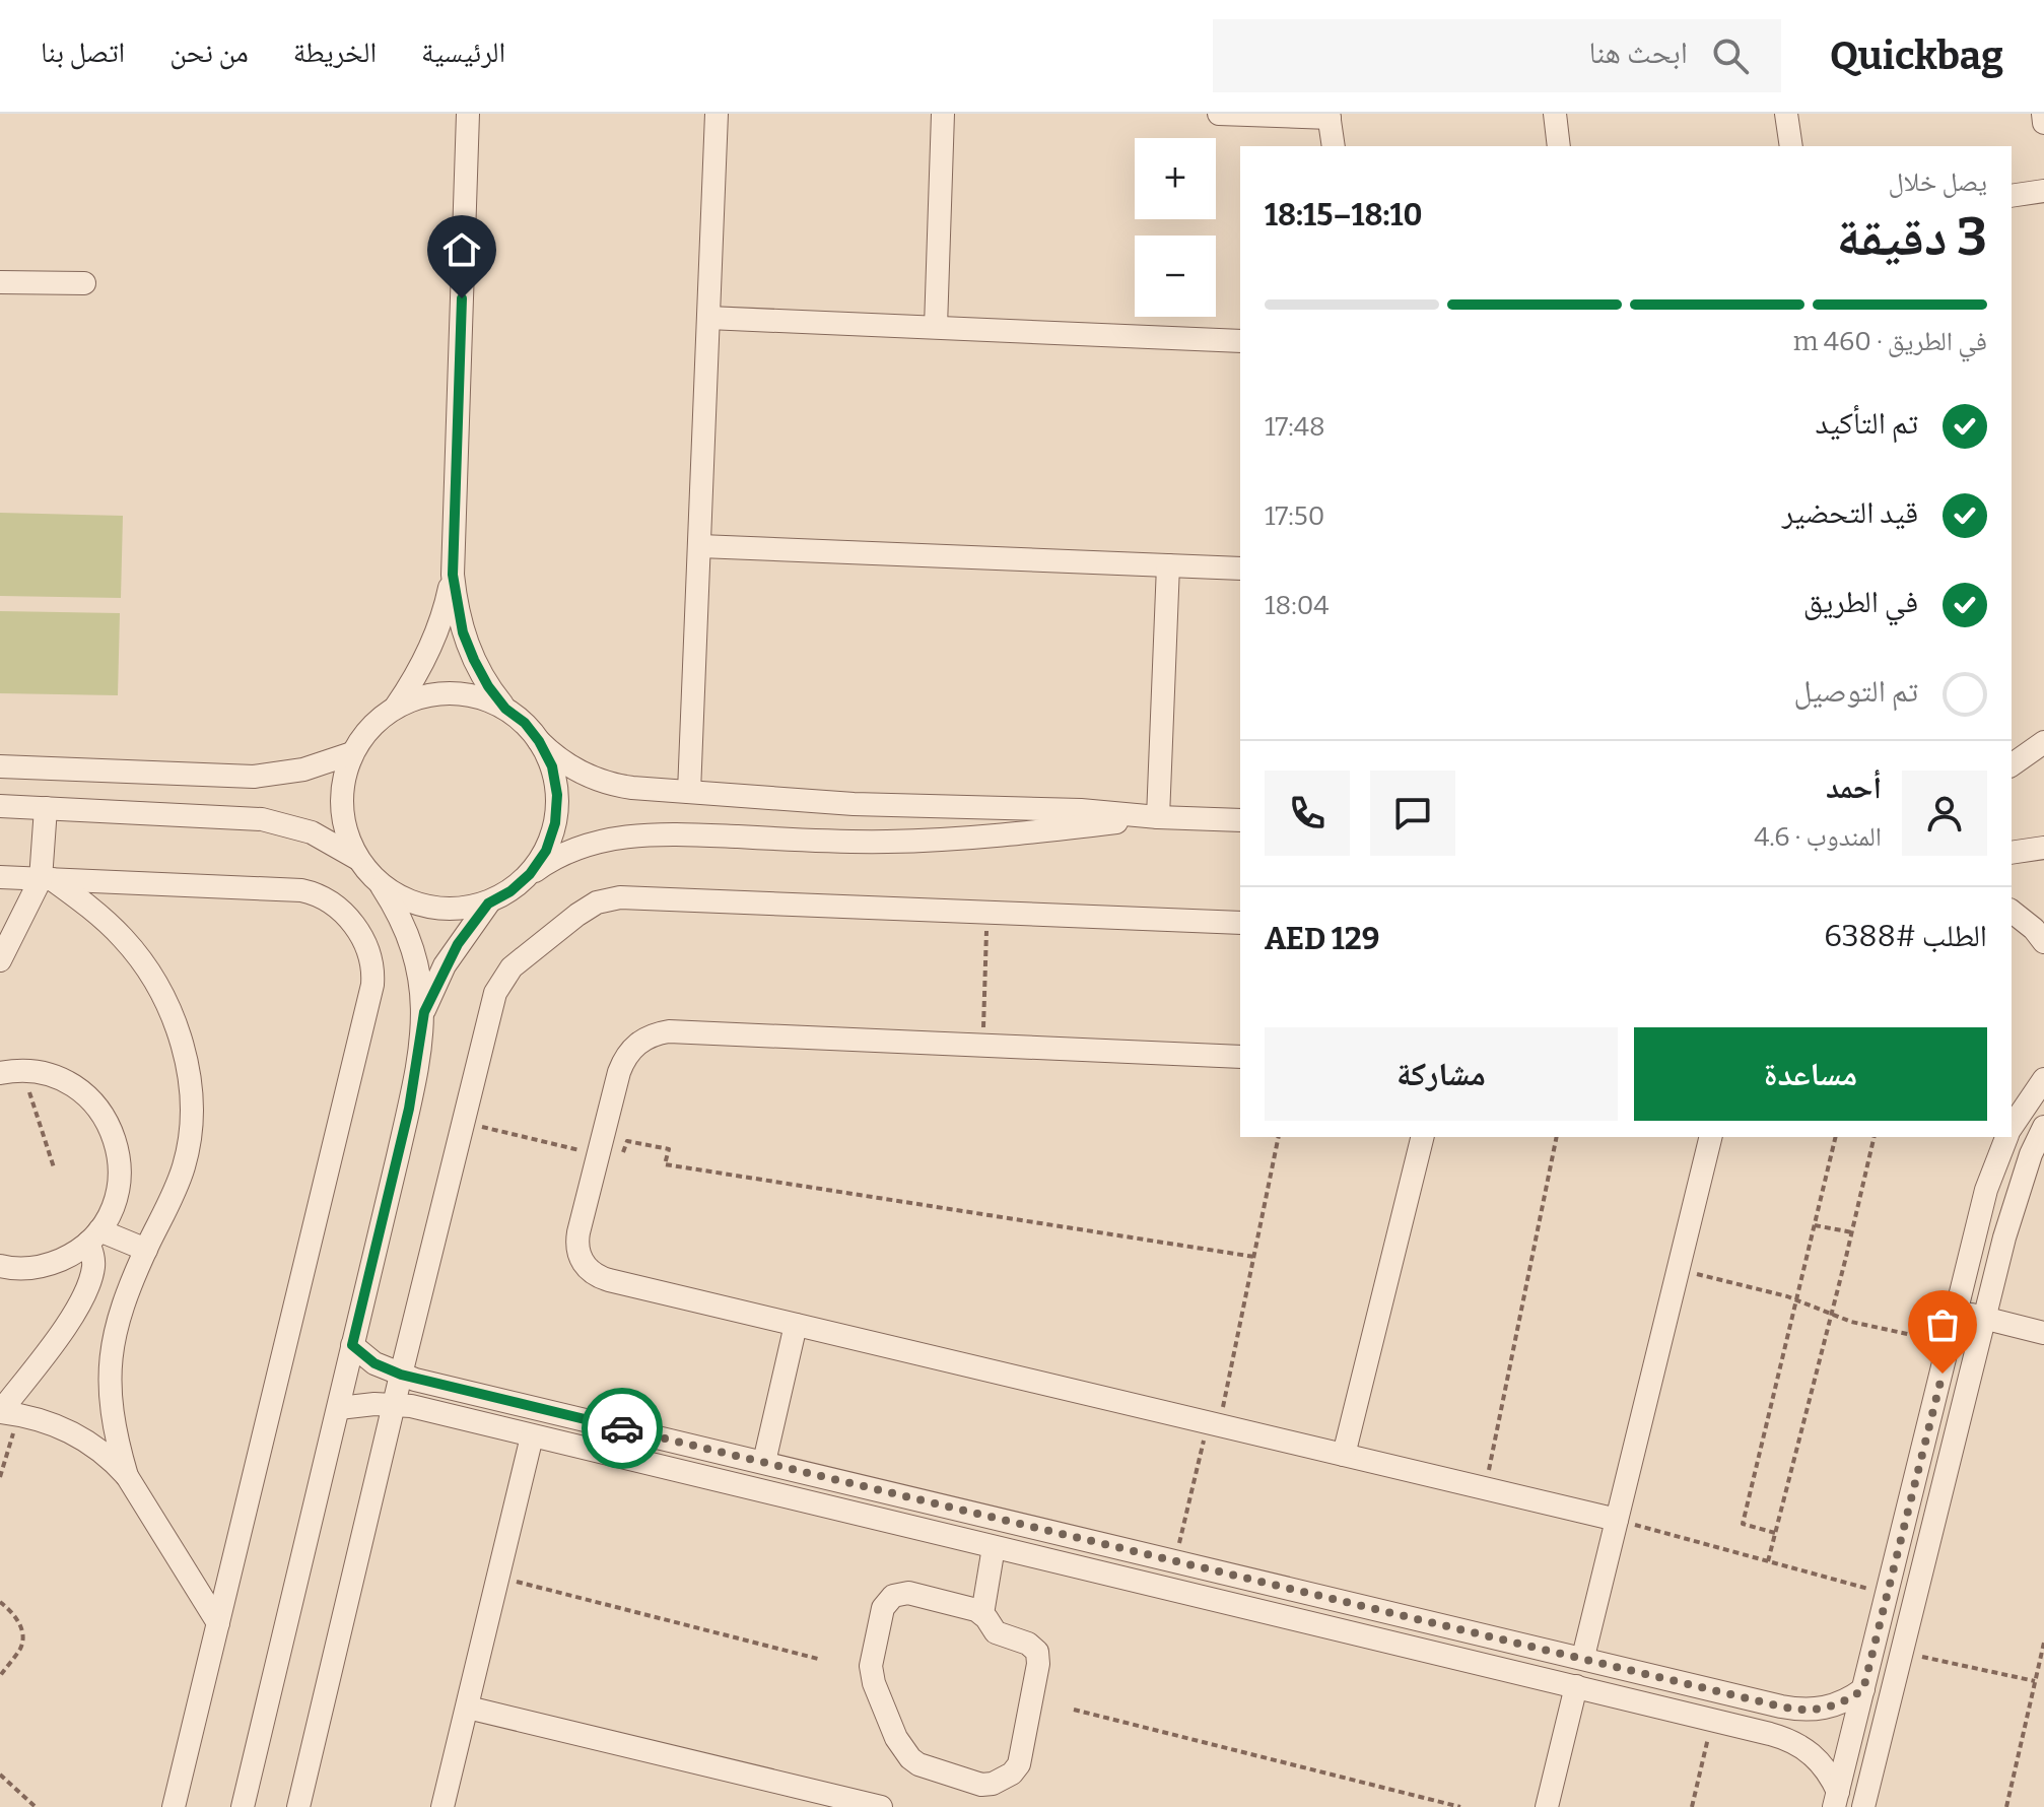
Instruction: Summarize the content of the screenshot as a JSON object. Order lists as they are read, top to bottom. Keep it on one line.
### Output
{"page":{"header":"Quickbag","search":"ابحث هنا","nav":["الرئيسية","الخريطة","من نحن","اتصل بنا"],"map_buttons":["+","−"],"heading":["3 دقيقة","يصل خلال","18:10–18:15"],"panel":["أحمد","المندوب · 4.6","الطلب #6388","AED 129"],"bar":"في الطريق · 460 m","list":[["تم التأكيد","17:48"],["قيد التحضير","17:50"],["في الطريق","18:04"],"تم التوصيل"],"buttons":["مساعدة","مشاركة"]}}
